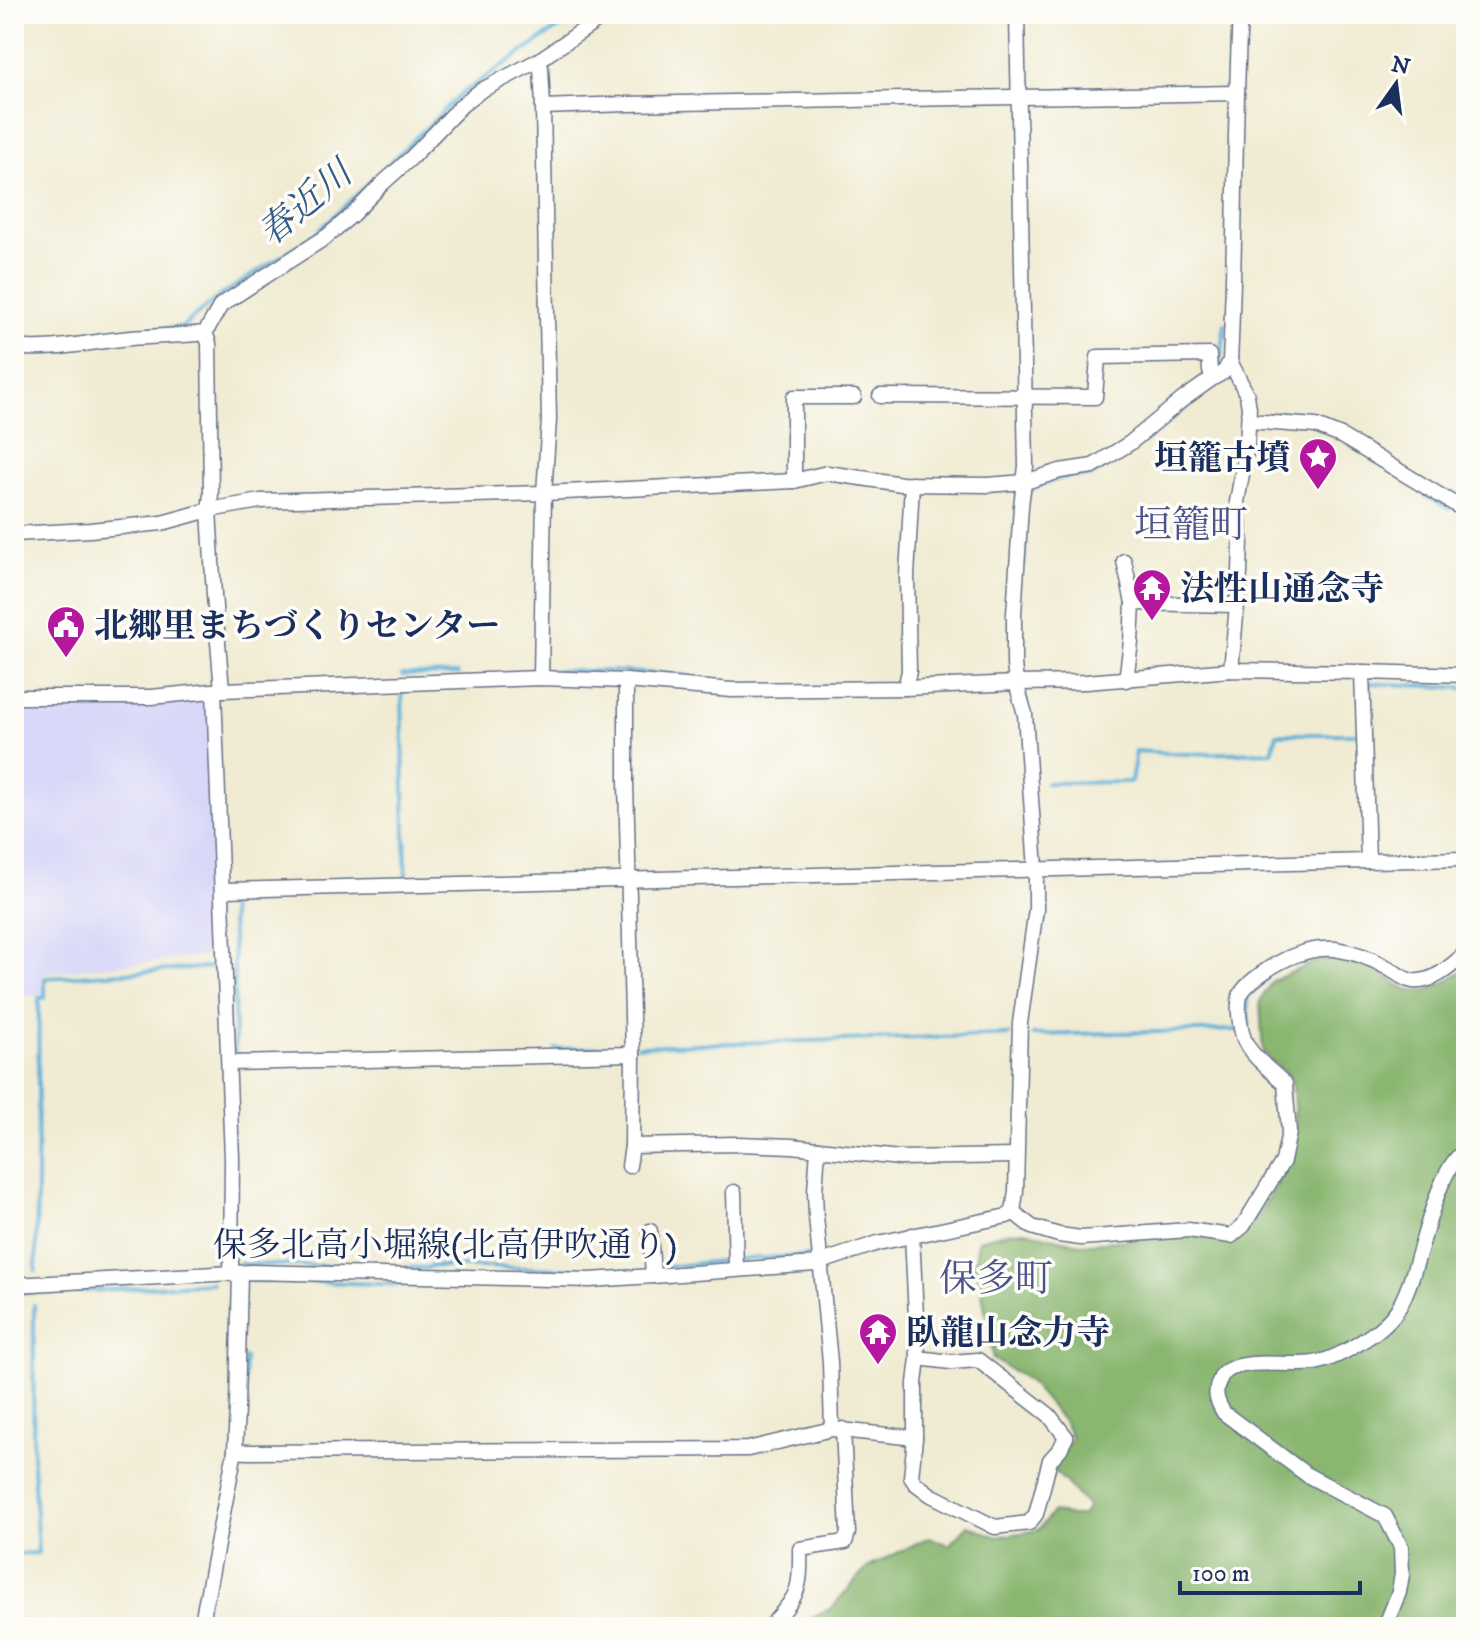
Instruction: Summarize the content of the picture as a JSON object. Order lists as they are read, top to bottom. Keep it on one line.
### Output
{"streets":{"street":["保多北高小堀線(北高伊吹通り)"]},"districts":["垣籠町","保多町"],"water":["春近川"],"places":{"place":["垣籠古墳"],"temple":["法性山通念寺","臥龍山念力寺"],"public building":["北郷里まちづくりセンター"]},"scale_bar":"100 m","north":"top"}
